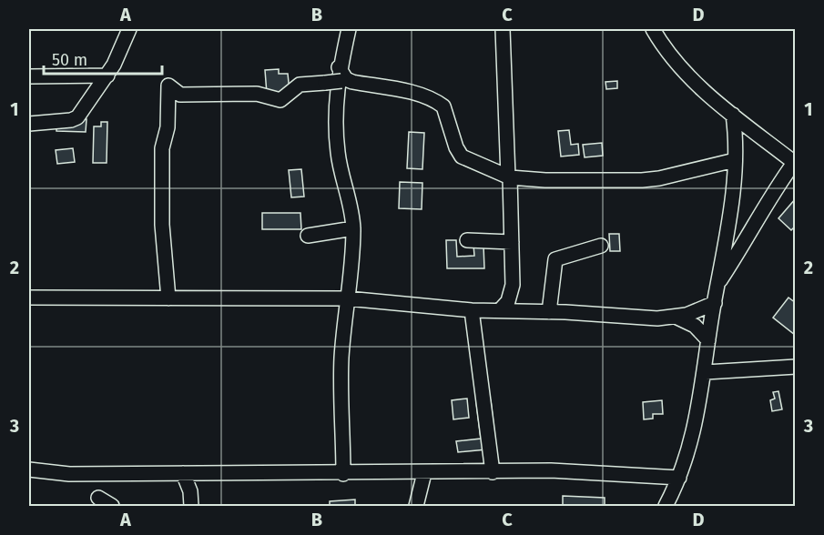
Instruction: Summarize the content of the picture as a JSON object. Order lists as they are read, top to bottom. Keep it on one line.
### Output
{"scale_bar":"50 m","grid":{"columns":["A","B","C","D"],"rows":["1","2","3"]}}
